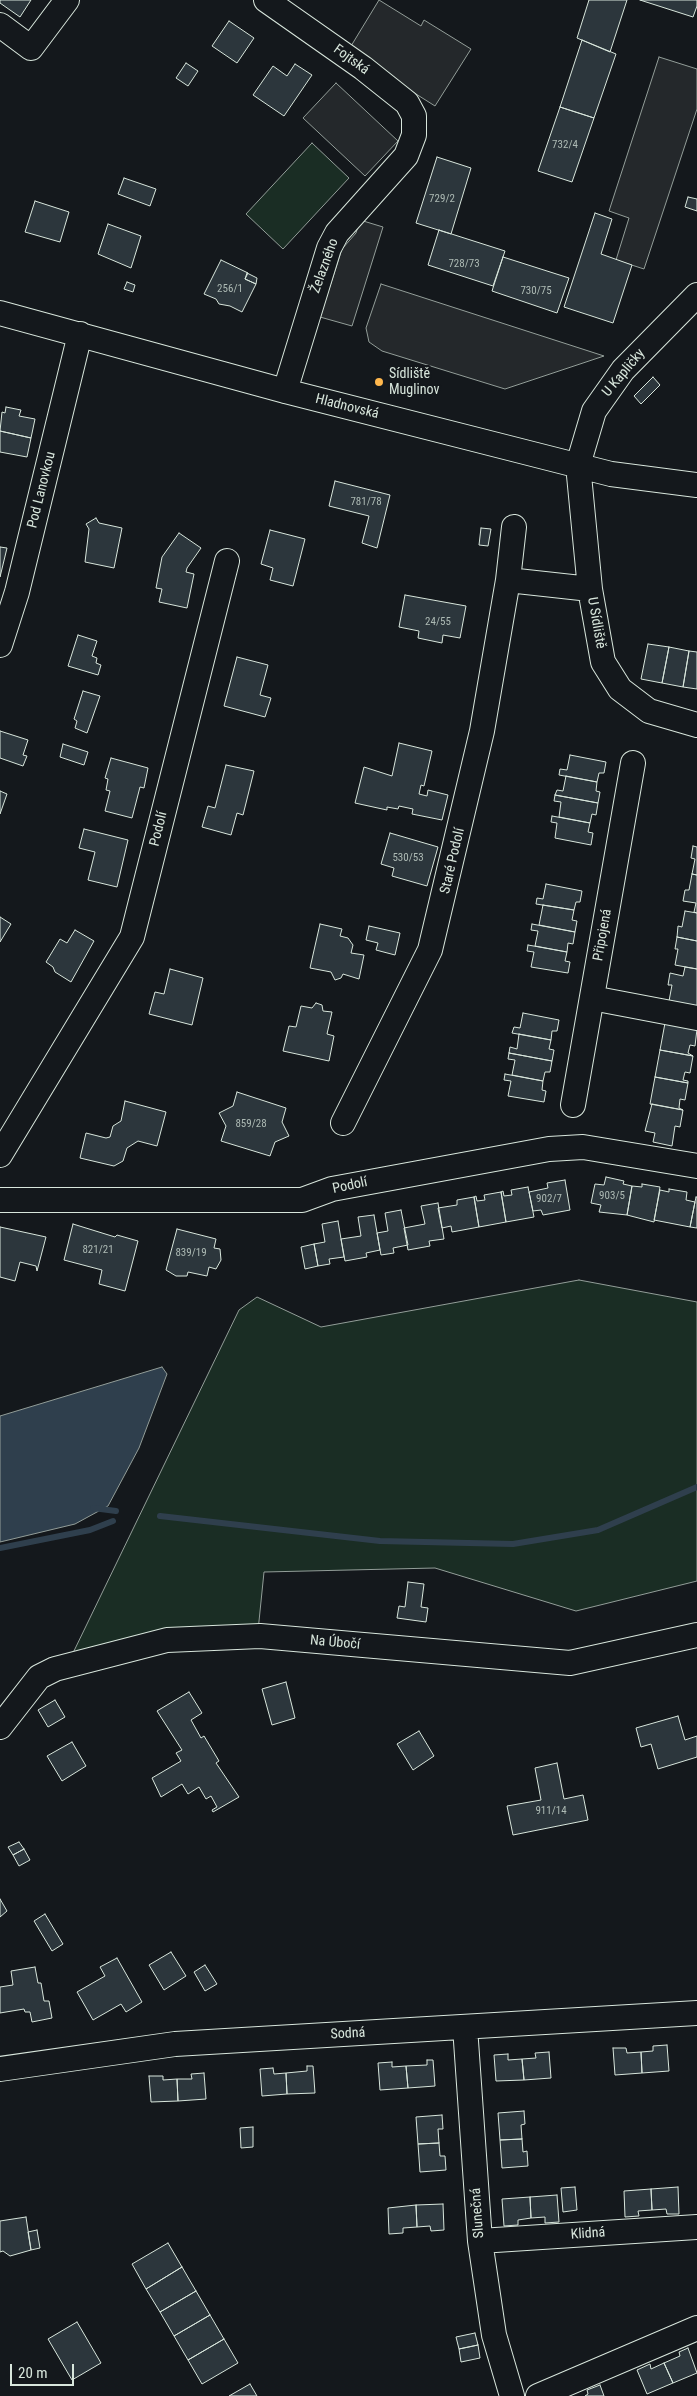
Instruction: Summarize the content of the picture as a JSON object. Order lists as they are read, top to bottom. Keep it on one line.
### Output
{"streets":{"street":["Fojtská","Želazného","U Kapličky","Hladnovská","Pod Lanovkou","U Sídliště","Podolí","Staré Podolí","Připojená","Na Úbočí","Sodná","Slunečná","Klidná"]},"crossings":[["Fojtská","Želazného"],["Želazného","Hladnovská"],["U Kapličky","Hladnovská"],["U Kapličky","U Sídliště"],["Hladnovská","Pod Lanovkou"],["Hladnovská","U Sídliště"],["Sodná","Slunečná"],["Slunečná","Klidná"]],"places":["Sídliště Muglinov"],"house_numbers":["732/4","729/2","728/73","256/1","730/75","781/78","24/55","530/53","859/28","903/5","902/7","821/21","839/19","911/14"],"scale_bar":"20 m"}
